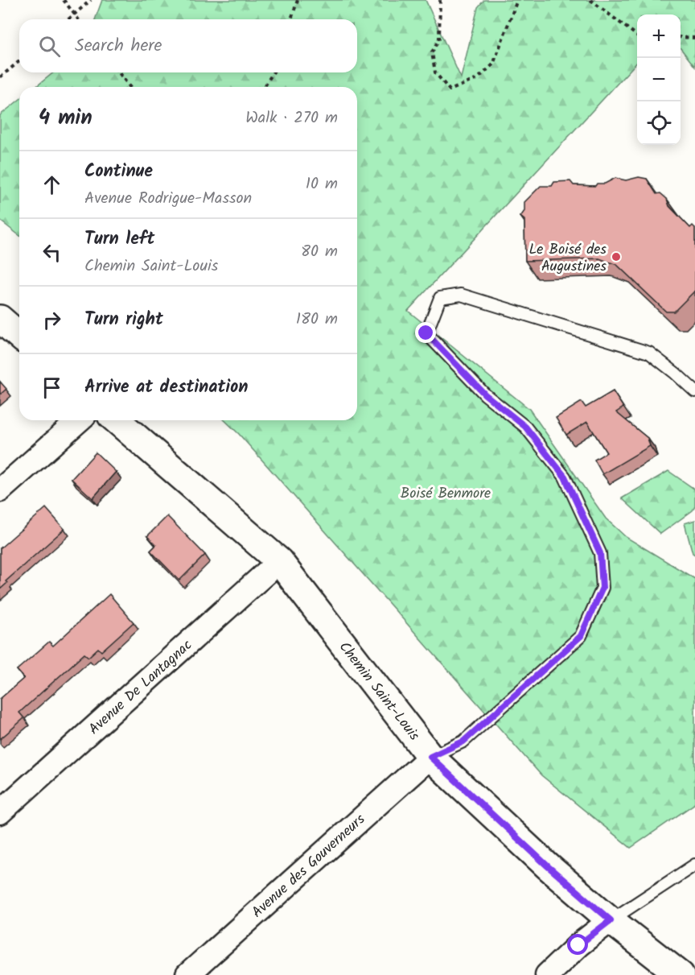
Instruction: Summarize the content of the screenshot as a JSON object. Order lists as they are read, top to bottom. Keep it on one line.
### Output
{"streets":{"street":["Avenue De Lantagnac","Chemin Saint-Louis","Avenue des Gouverneurs"]},"crossings":[["Avenue De Lantagnac","Chemin Saint-Louis"],["Chemin Saint-Louis","Avenue des Gouverneurs"]],"parks":["Boisé Benmore"],"places":["Le Boisé des Augustines"],"page":{"map_buttons":["+","−"],"search":"Search here","heading":["4 min","Walk · 270 m"],"list":[["Continue","Avenue Rodrigue-Masson","10 m"],["Turn left","Chemin Saint-Louis","80 m"],["Turn right","180 m"],"Arrive at destination"]}}
